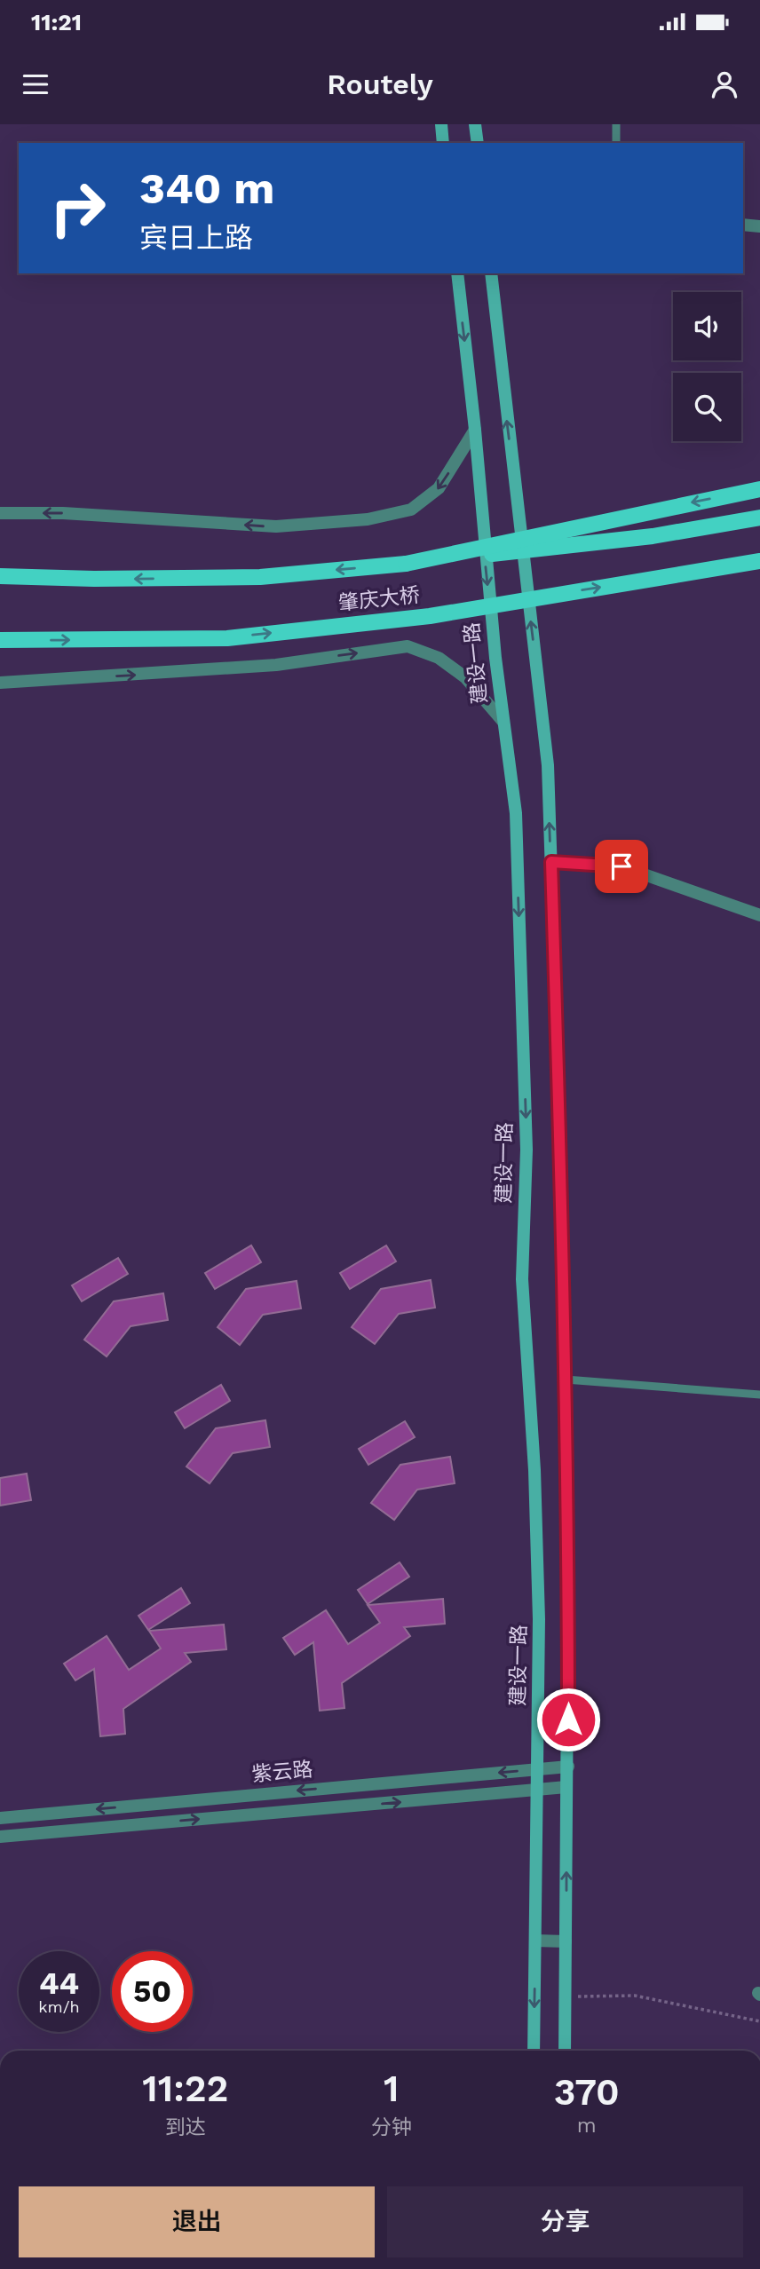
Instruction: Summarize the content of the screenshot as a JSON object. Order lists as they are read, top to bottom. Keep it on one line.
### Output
{"streets":{"main road":["肇庆大桥","建设一路"],"street":["紫云路"]},"crossings":[["建设一路","紫云路"]],"page":{"status":"11:21","header":"Routely","turn":["340 m","宾日上路"],"speed":"44 km/h","limit":"50","eta":["11:22","到达","1","分钟","370","m"],"buttons":["退出","分享"]}}
